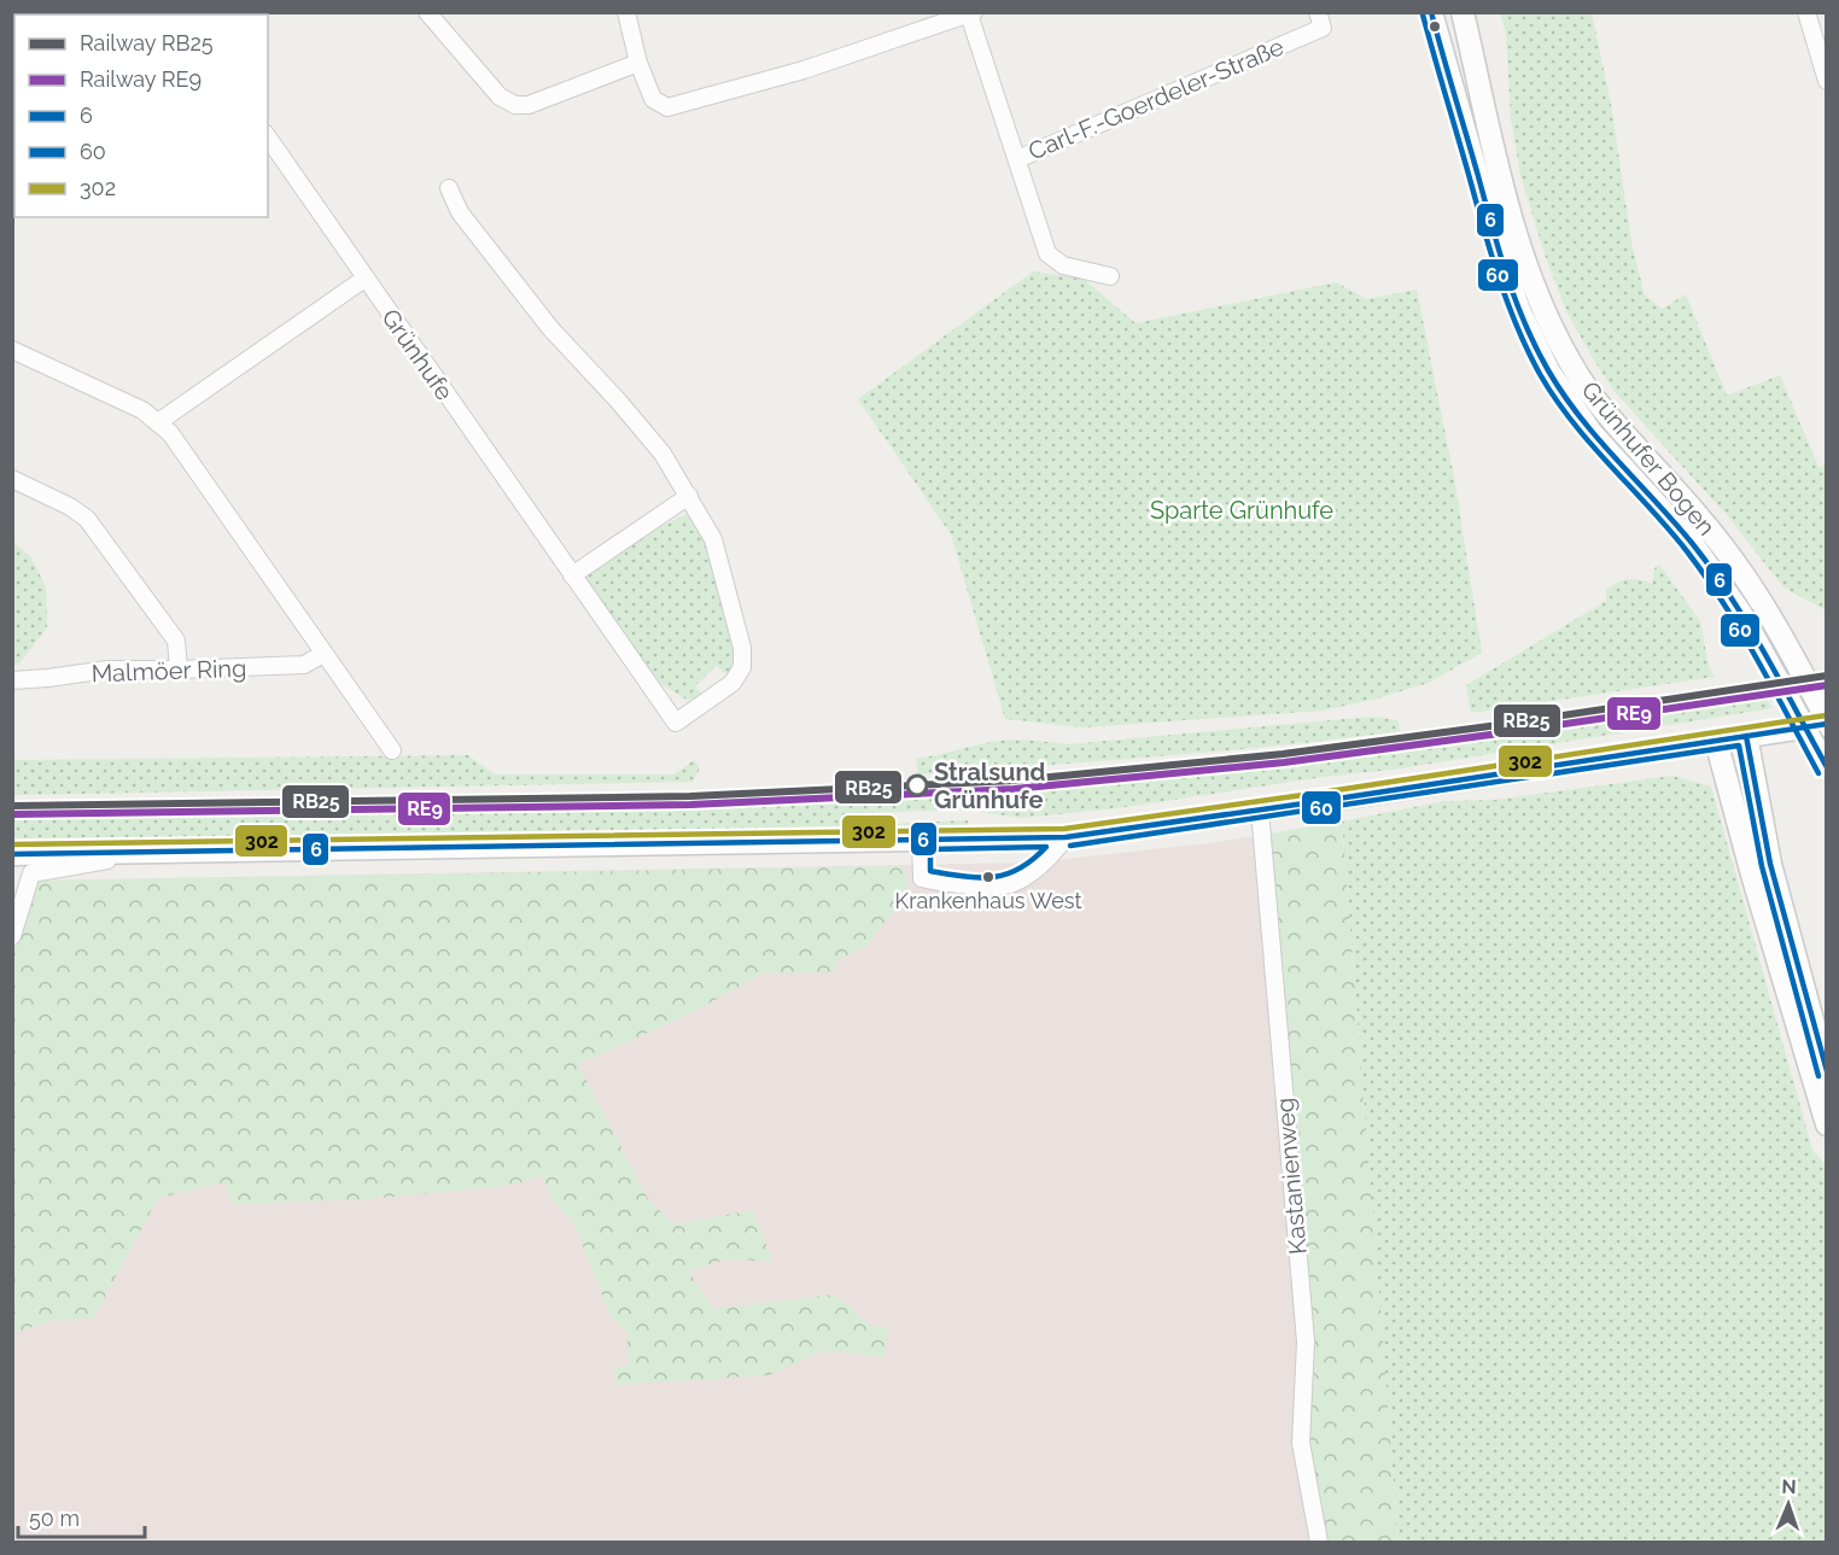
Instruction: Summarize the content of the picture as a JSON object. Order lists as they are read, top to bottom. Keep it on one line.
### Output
{"streets":{"main road":["Grünhufer Bogen"],"street":["Carl-F.-Goerdeler-Straße","Grünhufe","Malmöer Ring","Kastanienweg"]},"parks":["Sparte Grünhufe"],"places":["Stralsund Grünhufe","Krankenhaus West"],"lines":["transit line 6","transit line 60","rail line RB25","rail line RE9","transit line 302"],"legend":["Railway RB25","Railway RE9","6","60","302"],"scale_bar":"50 m","north":"top"}
